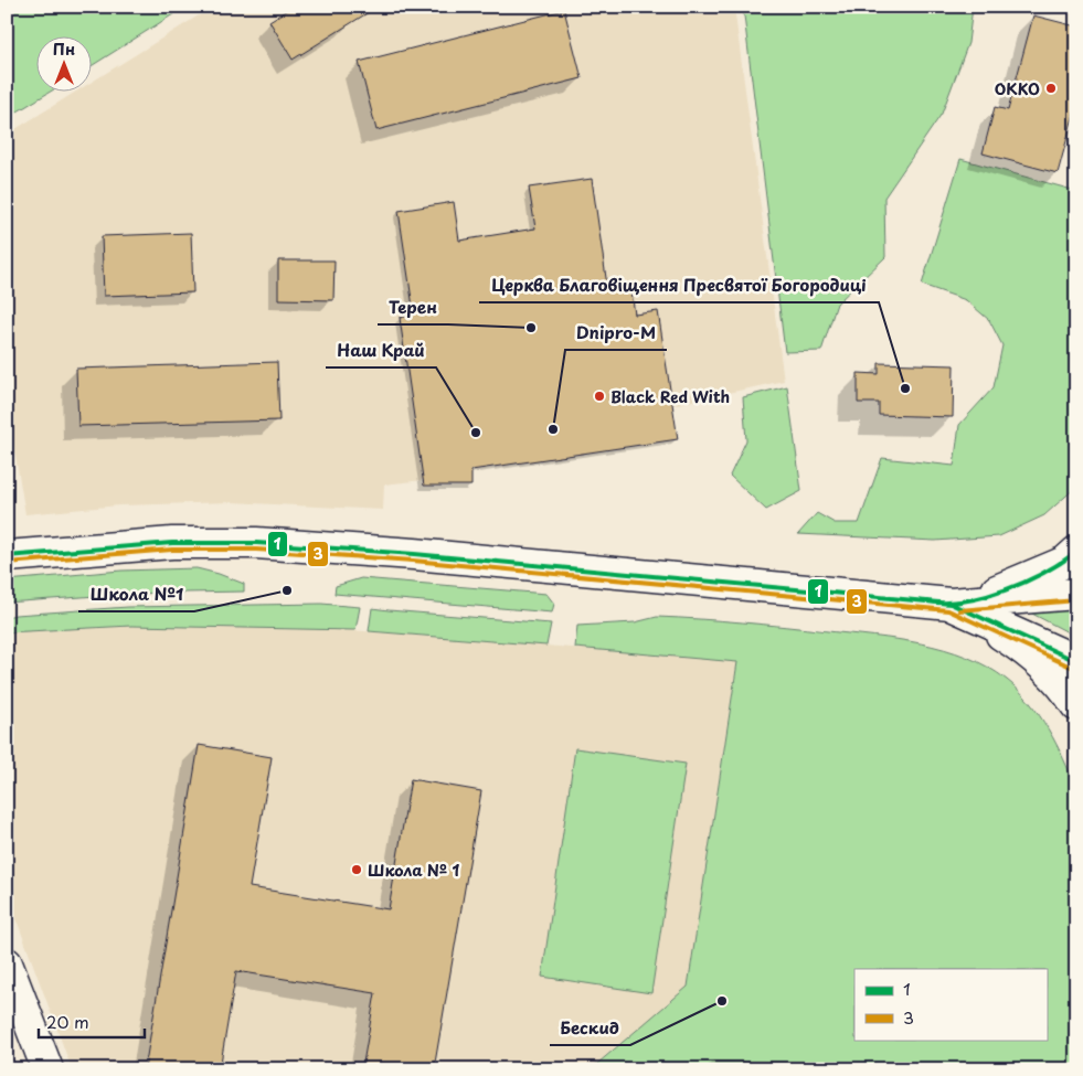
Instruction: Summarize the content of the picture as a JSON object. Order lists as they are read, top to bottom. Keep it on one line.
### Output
{"places":["ОККО","Терен","Церква Благовіщення Пресвятої Богородиці","Black Red With","Dnipro-M","Наш Край","Школа №1","Школа № 1","Бескид"],"lines":["transit line 1","transit line 3"],"legend":["1","3"],"scale_bar":"20 m","north":"top"}
